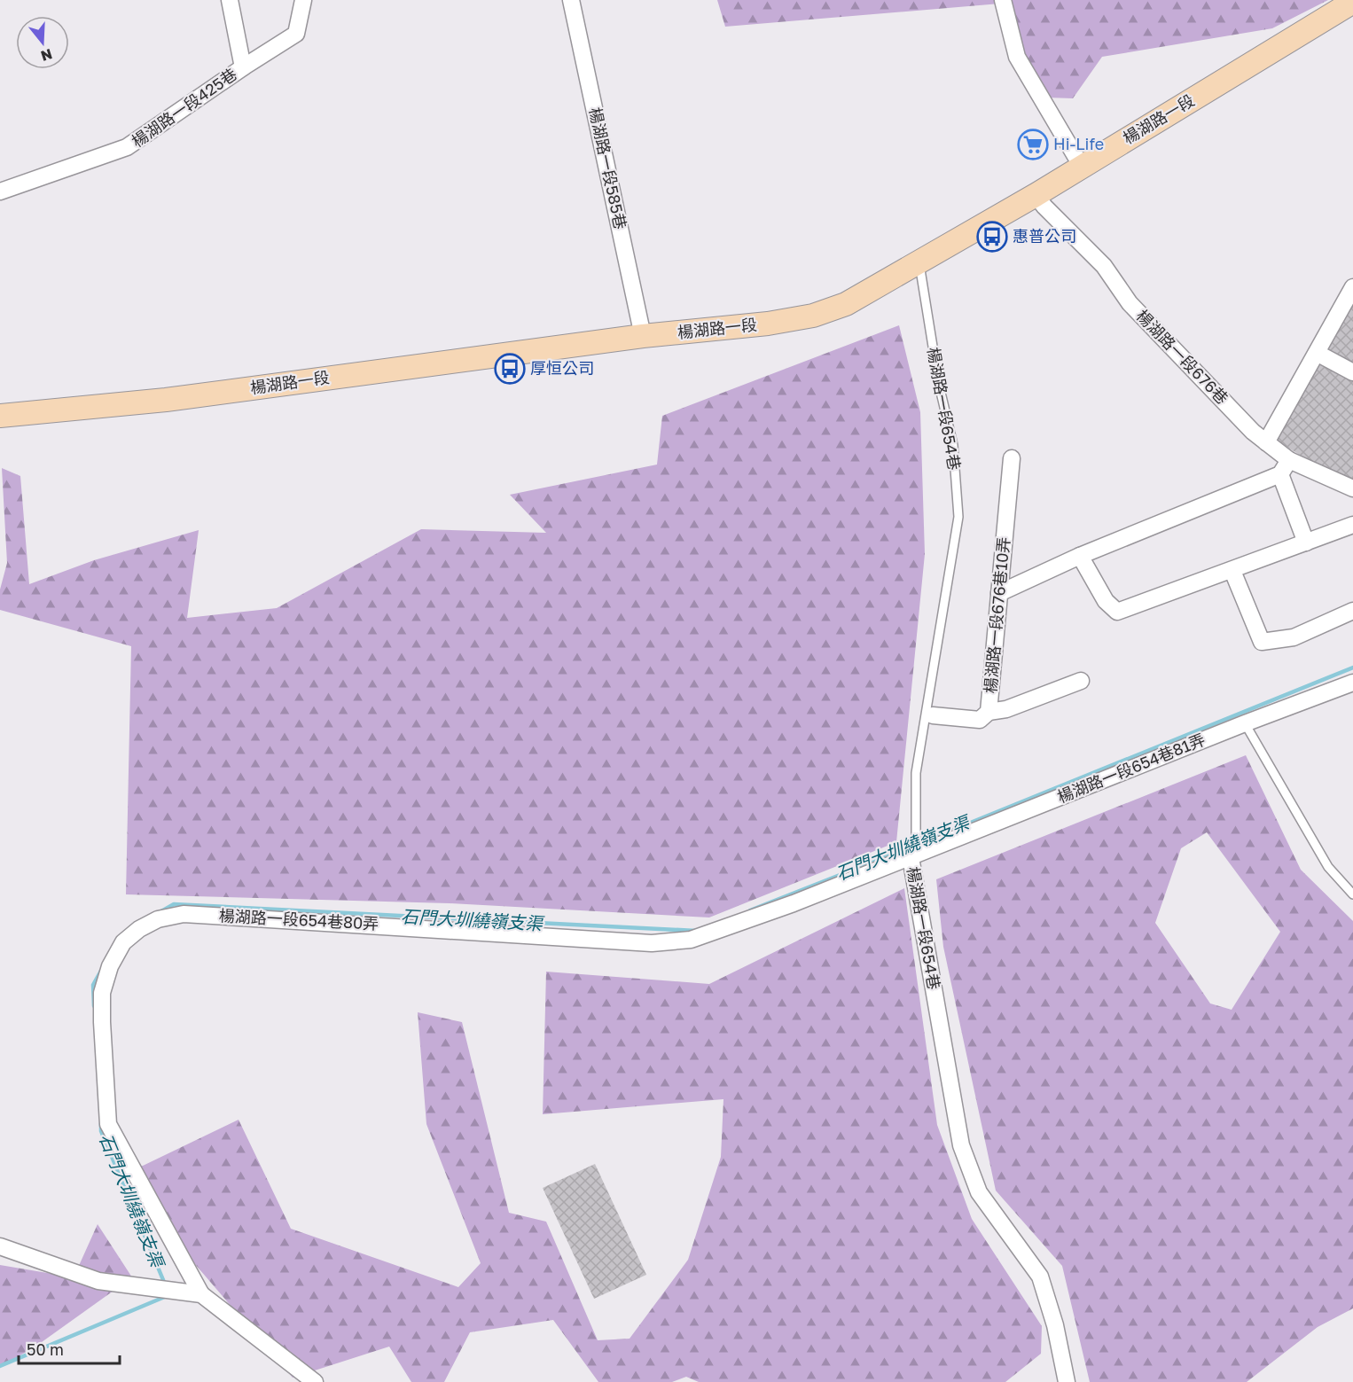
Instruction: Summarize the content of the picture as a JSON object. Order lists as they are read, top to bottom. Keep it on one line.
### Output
{"streets":{"street":["楊湖路一段425巷","楊湖路一段","楊湖路一段585巷","楊湖路一段676巷","楊湖路一段654巷","楊湖路一段676巷10弄","楊湖路一段654巷81弄","楊湖路一段654巷80弄"]},"crossings":[["楊湖路一段","楊湖路一段585巷"],["楊湖路一段","楊湖路一段676巷"],["楊湖路一段","楊湖路一段654巷"],["楊湖路一段654巷","楊湖路一段654巷81弄"],["楊湖路一段654巷","楊湖路一段654巷80弄"],["楊湖路一段654巷81弄","楊湖路一段654巷80弄"]],"water":["石門大圳繞嶺支渠"],"places":{"supermarket":["Hi-Life"],"bus stop":["惠普公司","厚恒公司"]},"scale_bar":"50 m","north":"bottom"}
